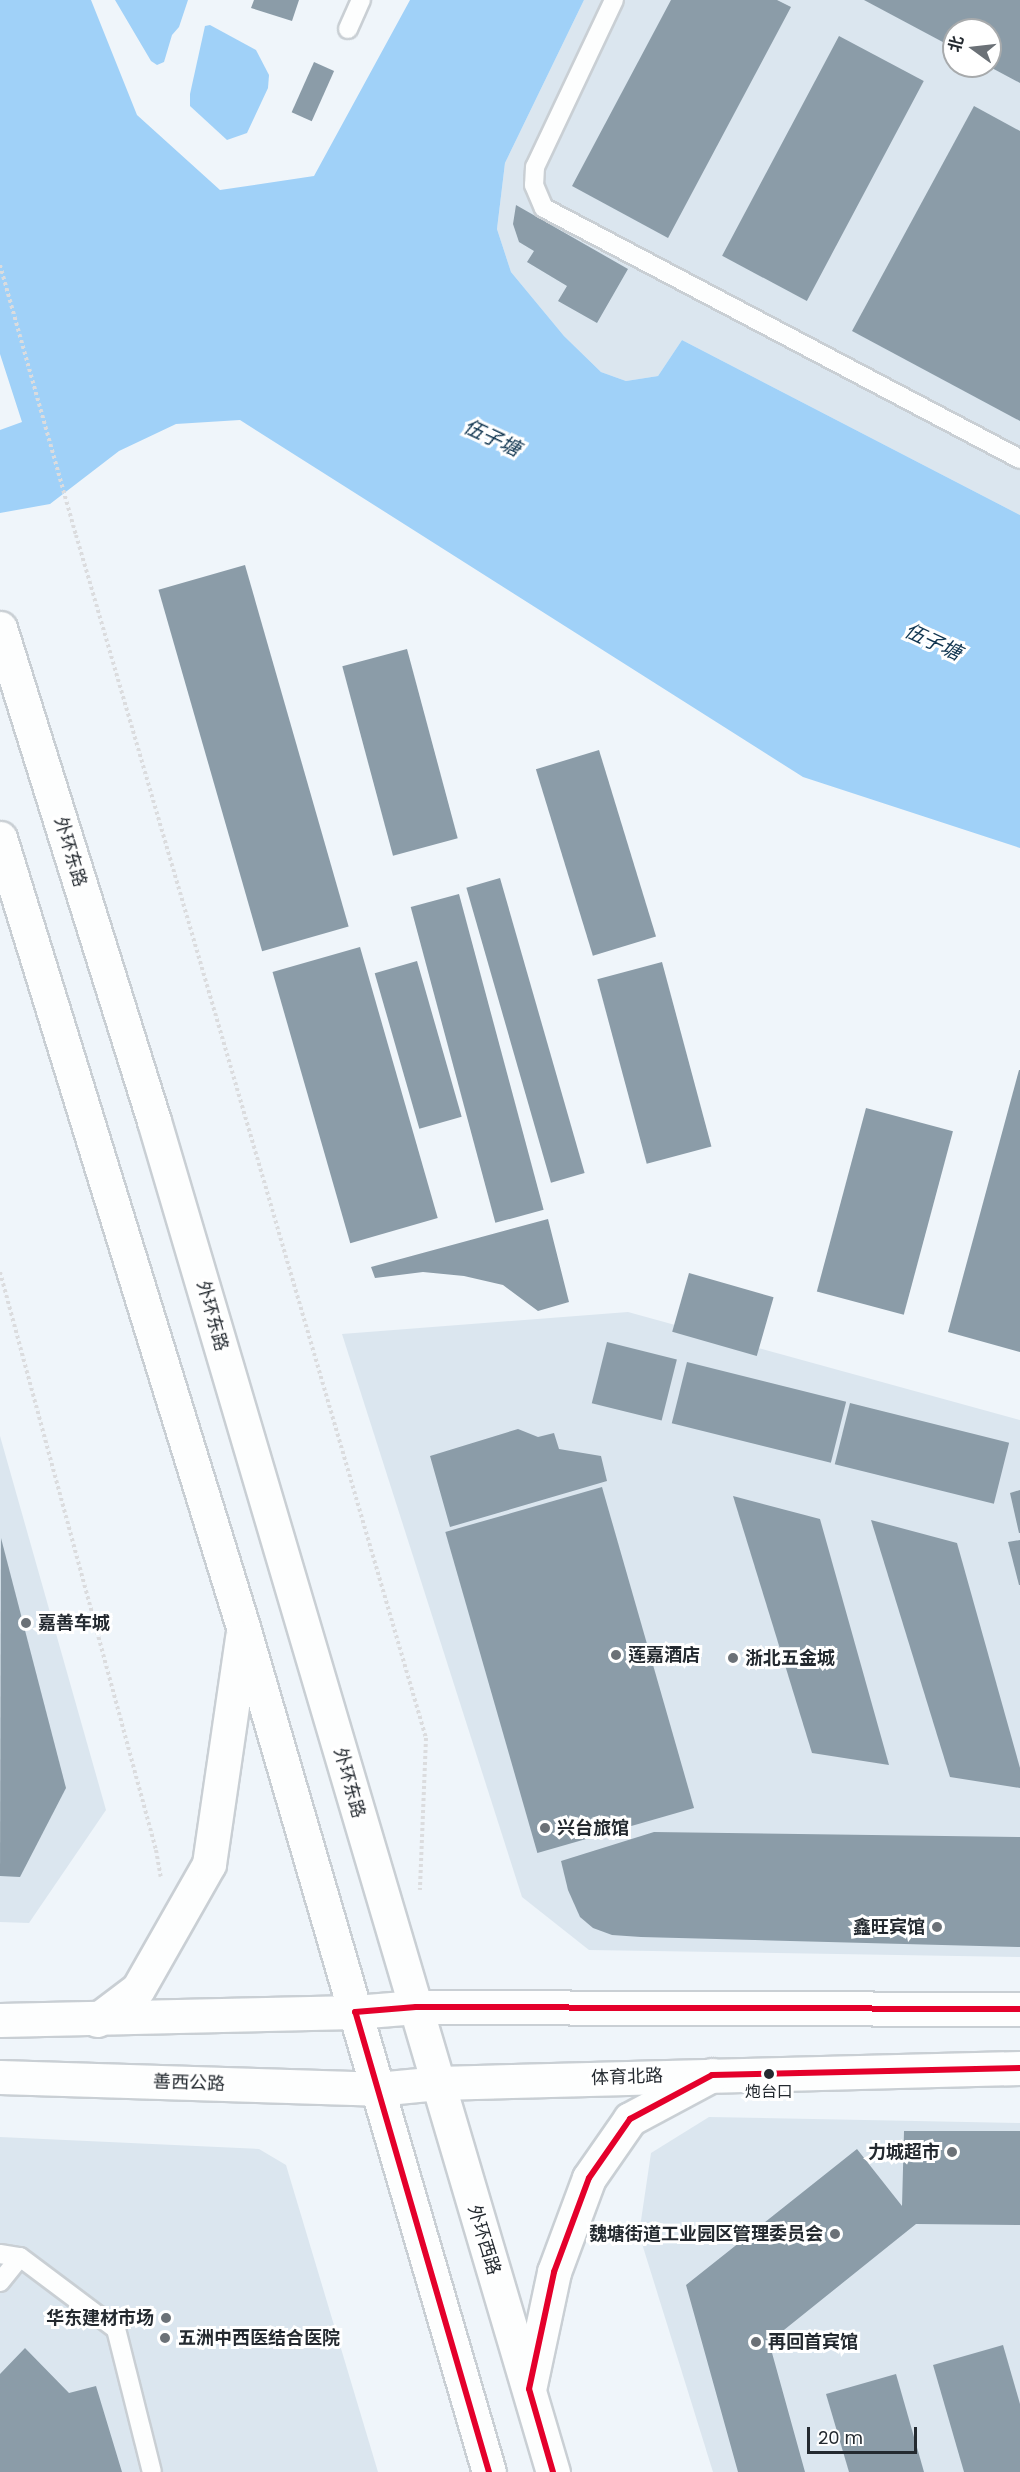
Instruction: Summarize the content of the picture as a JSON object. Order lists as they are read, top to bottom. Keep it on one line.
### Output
{"streets":{"main road":["外环东路","体育北路","善西公路","外环西路"]},"crossings":[["外环东路","外环西路"],["体育北路","善西公路"],["体育北路","外环西路"]],"water":["伍子塘"],"places":["嘉善车城","莲嘉酒店","浙北五金城","兴台旅馆","鑫旺宾馆","炮台口","力城超市","魏塘街道工业园区管理委员会","华东建材市场","五洲中西医结合医院","再回首宾馆"],"scale_bar":"20 m","north":"left"}
